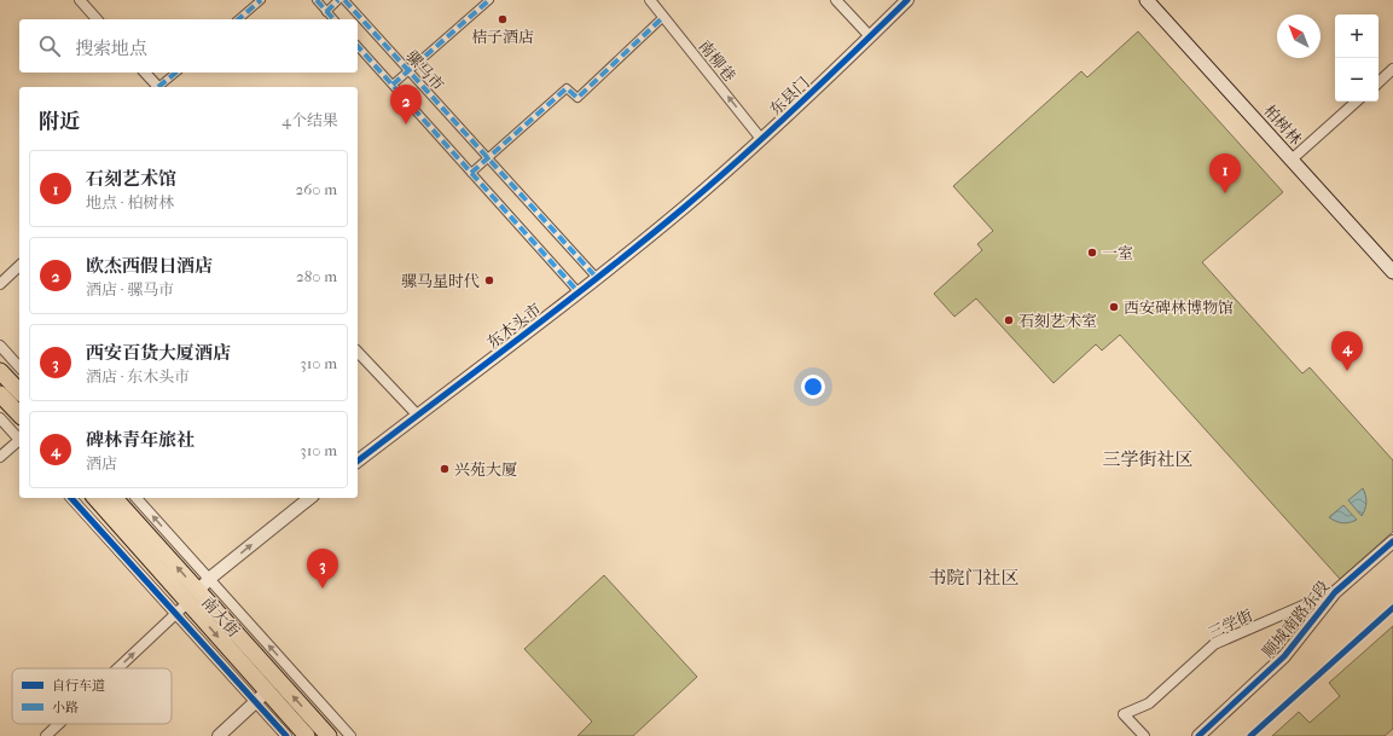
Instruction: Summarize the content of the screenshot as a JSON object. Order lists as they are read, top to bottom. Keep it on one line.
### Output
{"streets":{"main road":["柏树林","南大街"],"street":["南柳巷","骡马市","东县门","东木头市","顺城南路东段","三学街"]},"crossings":[["南柳巷","东县门"],["骡马市","东木头市"],["东县门","东木头市"],["顺城南路东段","三学街"]],"one_way":["南柳巷"],"districts":["三学街社区","书院门社区"],"places":["桔子酒店","一室","骡马星时代","西安碑林博物馆","石刻艺术室","兴苑大厦"],"legend":["自行车道","小路"],"north":"top left","page":{"map_buttons":["+","−"],"search":"搜索地点","pins":["2","1","4","3"],"heading":["附近","4个结果"],"list":[{"mark":"1","name":"石刻艺术馆","note":"地点 · 柏树林","value":"260 m"},{"mark":"2","name":"欧杰西假日酒店","note":"酒店 · 骡马市","value":"280 m"},{"mark":"3","name":"西安百货大厦酒店","note":"酒店 · 东木头市","value":"310 m"},{"mark":"4","name":"碑林青年旅社","note":"酒店","value":"310 m"}]}}
